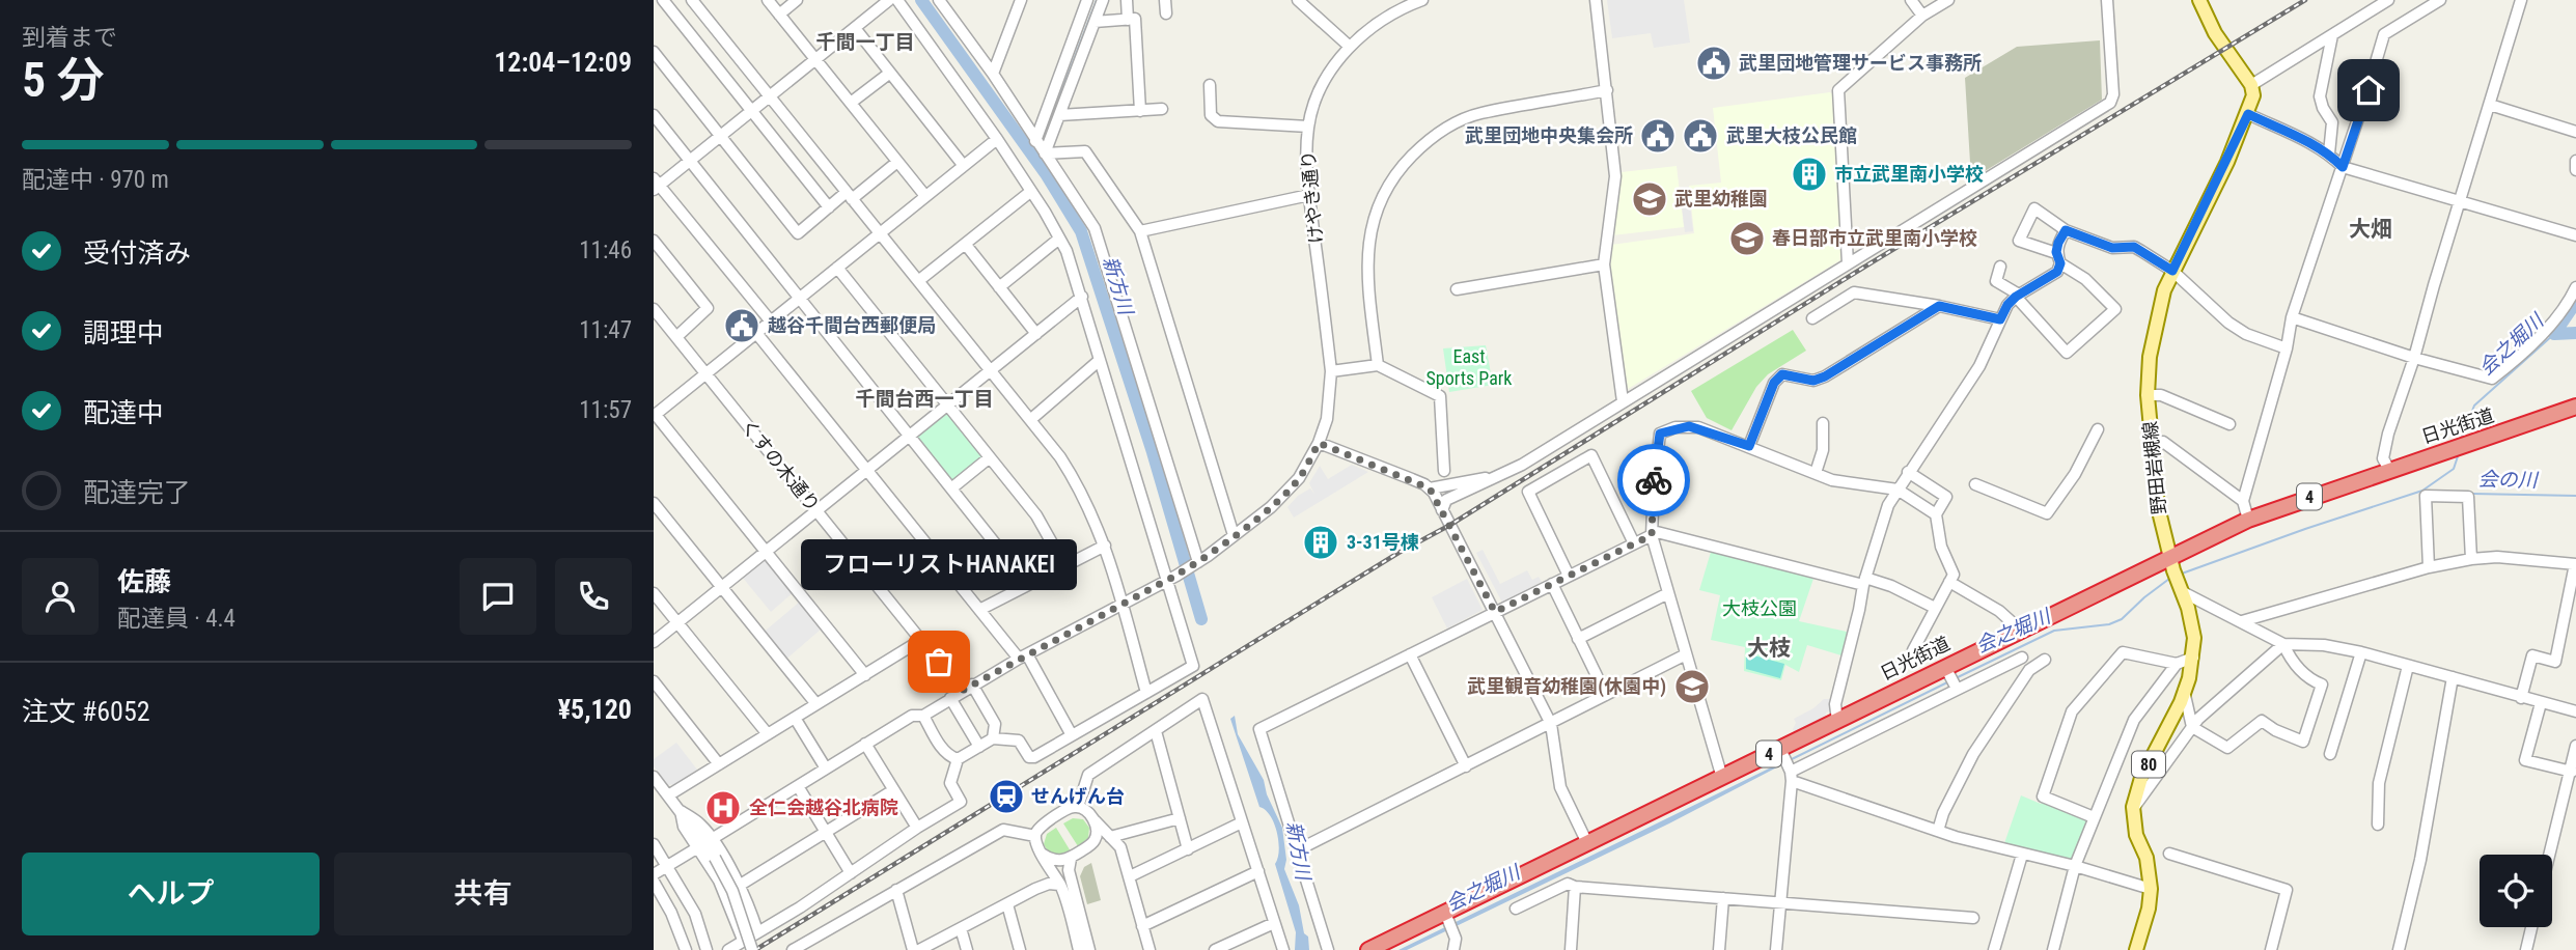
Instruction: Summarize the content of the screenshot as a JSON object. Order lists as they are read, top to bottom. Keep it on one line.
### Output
{"streets":{"highway":["日光街道","4"],"main road":["野田岩槻線","80"],"street":["けやき通り","くすの木通り"]},"crossings":[["けやき通り","くすの木通り"],["日光街道","野田岩槻線"]],"districts":["千間一丁目","大畑","千間台西一丁目","大枝"],"water":["新方川","会之堀川","会の川"],"parks":["East Sports Park","大枝公園"],"places":{"public building":["武里団地管理サービス事務所","武里団地中央集会所","武里大枝公民館","越谷千間台西郵便局"],"building":["市立武里南小学校","3-31号棟"],"school or university":["武里幼稚園","春日部市立武里南小学校","武里観音幼稚園(休園中)"],"other":["フローリストHANAKEI"],"station":["せんげん台"],"hospital":["全仁会越谷北病院"]},"page":{"heading":["5 分","到着まで","12:04–12:09"],"panel":["佐藤","配達員 · 4.4","注文 #6052","¥5,120"],"bar":"配達中 · 970 m","list":[["受付済み","11:46"],["調理中","11:47"],["配達中","11:57"],"配達完了"],"bubble":"フローリストHANAKEI","buttons":["ヘルプ","共有"]}}
